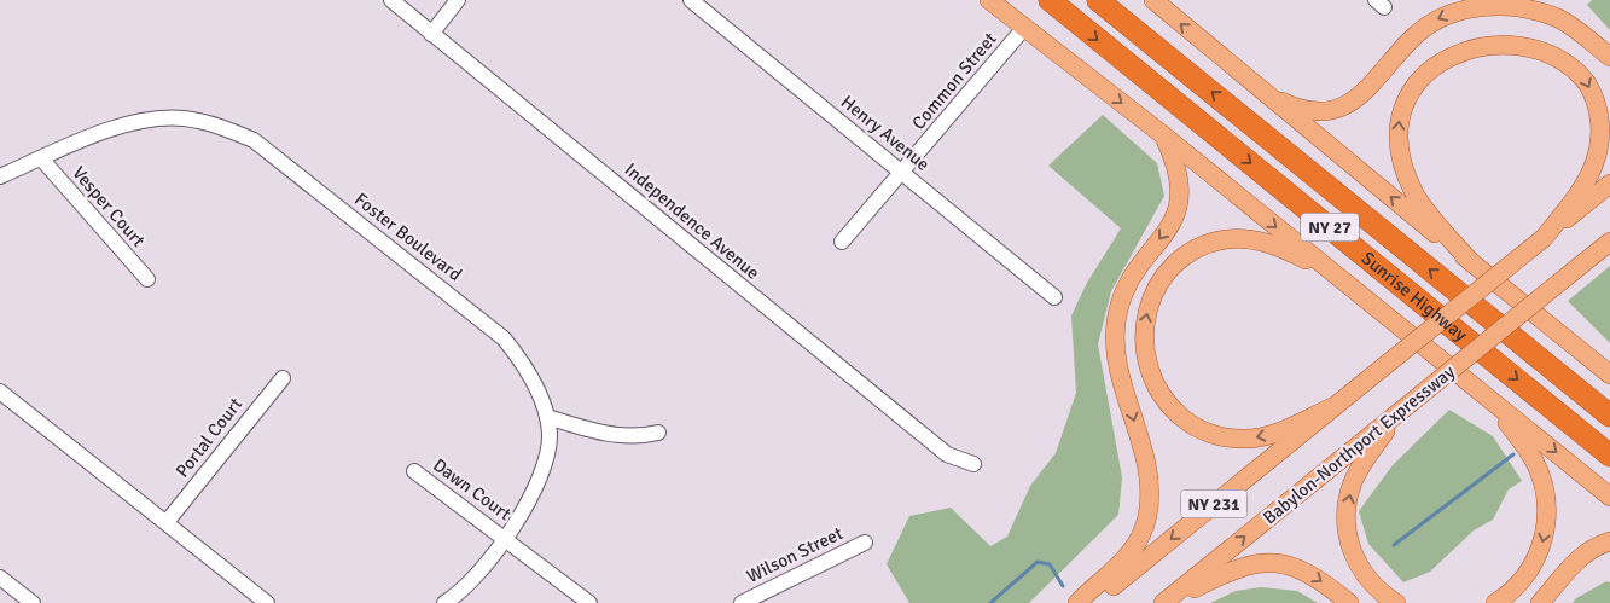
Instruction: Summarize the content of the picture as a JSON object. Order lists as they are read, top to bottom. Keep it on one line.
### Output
{"streets":{"highway":["NY 27","Sunrise Highway"],"main road":["Babylon-Northport Expressway","NY 231"],"street":["Common Street","Henry Avenue","Vesper Court","Independence Avenue","Foster Boulevard","Portal Court","Dawn Court","Wilson Street"]},"crossings":[["Common Street","Henry Avenue"],["Common Street","Sunrise Highway"],["Vesper Court","Foster Boulevard"],["Foster Boulevard","Dawn Court"]]}
